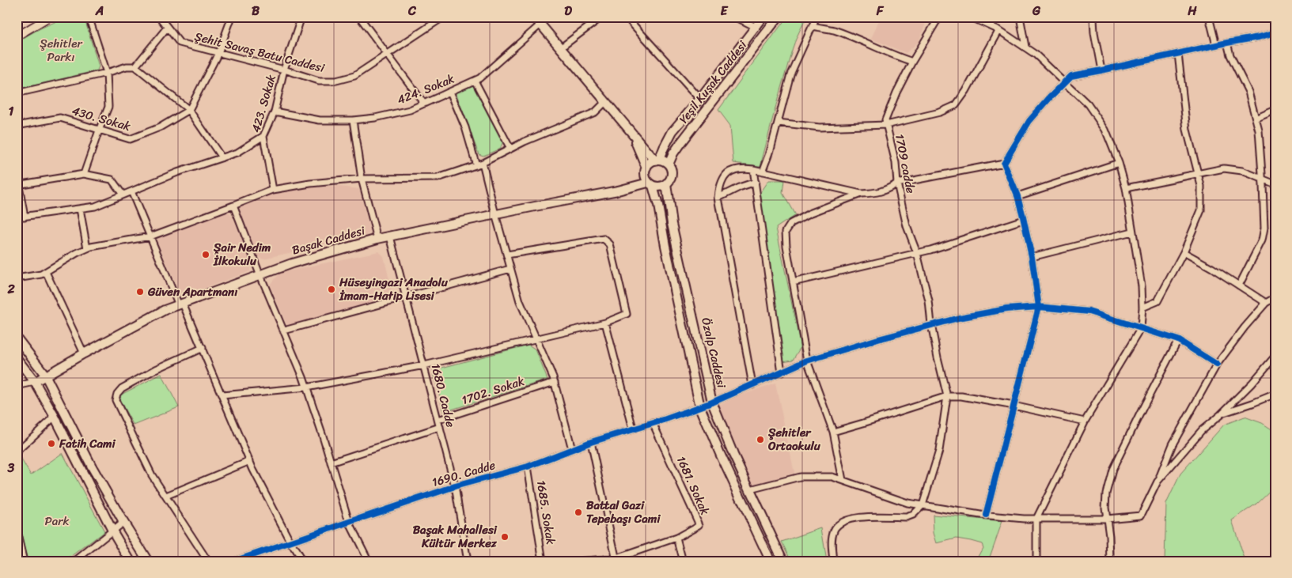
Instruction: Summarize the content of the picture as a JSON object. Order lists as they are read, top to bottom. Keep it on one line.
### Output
{"streets":{"main road":["Yeşil Kuşak Caddesi","Başak Caddesi","Özalp Caddesi"],"street":["Şehit Savaş Batu Caddesi","424. Sokak","423. Sokak","430. Sokak","1709 cadde","1702. Sokak","1680. Cadde","1690. Cadde","1681. Sokak","1685. Sokak"]},"crossings":[["Şehit Savaş Batu Caddesi","423. Sokak"],["Yeşil Kuşak Caddesi","Başak Caddesi"],["Yeşil Kuşak Caddesi","Özalp Caddesi"],["424. Sokak","423. Sokak"],["1709 cadde","1690. Cadde"],["Başak Caddesi","Özalp Caddesi"],["Başak Caddesi","1680. Cadde"],["Özalp Caddesi","1690. Cadde"],["1702. Sokak","1680. Cadde"],["1680. Cadde","1690. Cadde"],["1690. Cadde","1681. Sokak"],["1690. Cadde","1685. Sokak"]],"parks":["Şehitler Parkı","Park"],"places":["Şair Nedim İlkokulu","Hüseyingazi Anadolu İmam-Hatip Lisesi","Güven Apartmanı","Şehitler Ortaokulu","Fatih Cami","Battal Gazi Tepebaşı Cami","Başak Mahallesi Kültür Merkez"],"grid":{"columns":["A","B","C","D","E","F","G","H"],"rows":["1","2","3"]}}
